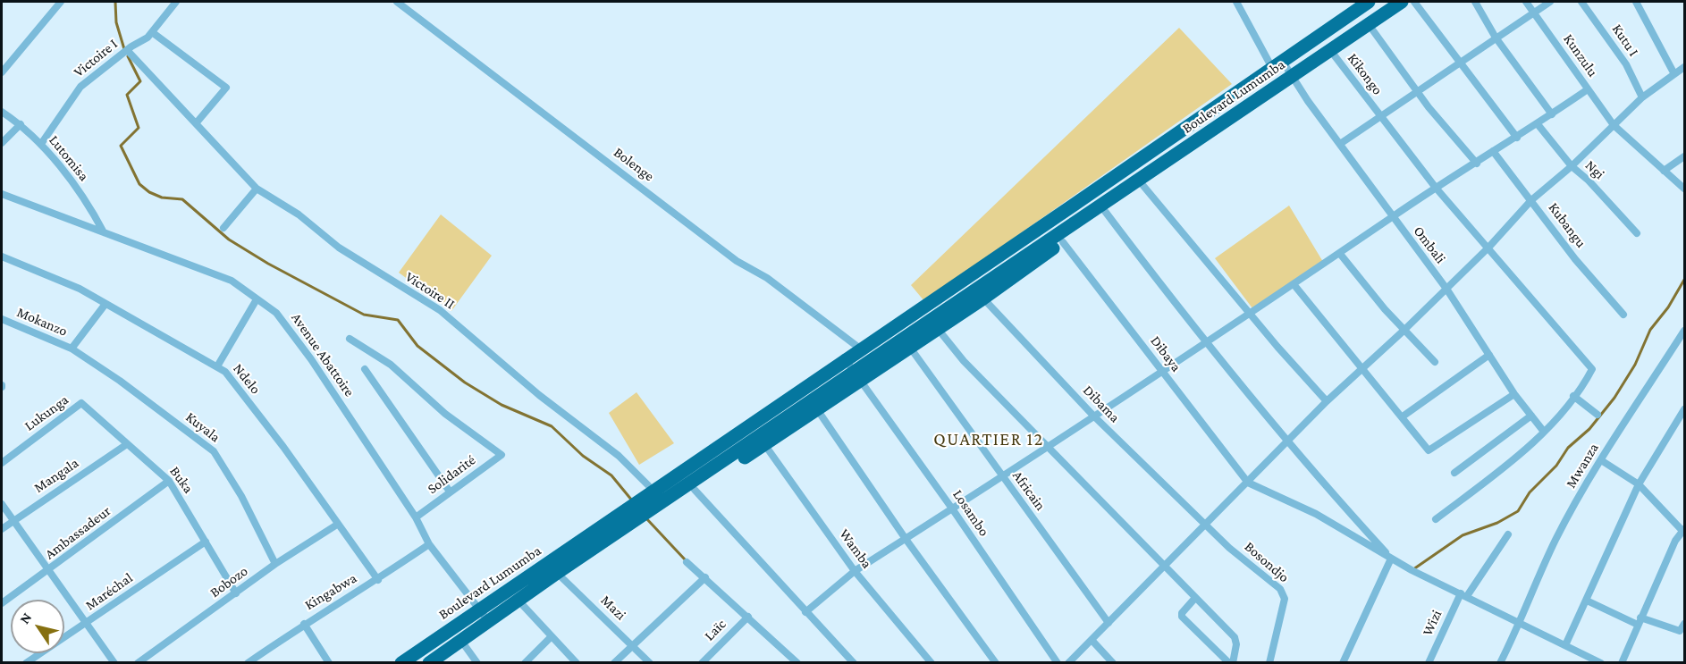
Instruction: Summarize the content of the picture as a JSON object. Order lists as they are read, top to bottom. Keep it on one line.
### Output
{"streets":{"highway":["Boulevard Lumumba"],"street":["Kutu I","Kunzulu","Victoire I","Kikongo","Lutomisa","Bolenge","Ngi","Kubangu","Ombali","Victoire II","Mokanzo","Dibaya","Avenue Abattoire","Ndelo","Dibama","Lukunga","Kuyala","Mwanza","Solidarité","Mangala","Buka","Africain","Losambo","Ambassadeur","Wamba","Bosondjo","Bobozo","Maréchal","Kingabwa","Mazi","Wizi","Laïc"]},"crossings":[["Victoire I","Lutomisa"],["Victoire I","Victoire II"],["Kikongo","Boulevard Lumumba"],["Boulevard Lumumba","Ombali"],["Boulevard Lumumba","Avenue Abattoire"],["Boulevard Lumumba","Mazi"],["Lutomisa","Avenue Abattoire"],["Mokanzo","Kuyala"],["Avenue Abattoire","Solidarité"],["Avenue Abattoire","Kingabwa"],["Ndelo","Bobozo"],["Ndelo","Kingabwa"],["Dibama","Bosondjo"],["Lukunga","Buka"],["Kuyala","Bobozo"],["Mangala","Buka"],["Buka","Ambassadeur"],["Buka","Bobozo"],["Buka","Maréchal"]],"districts":["QUARTIER 12"],"north":"top left"}
